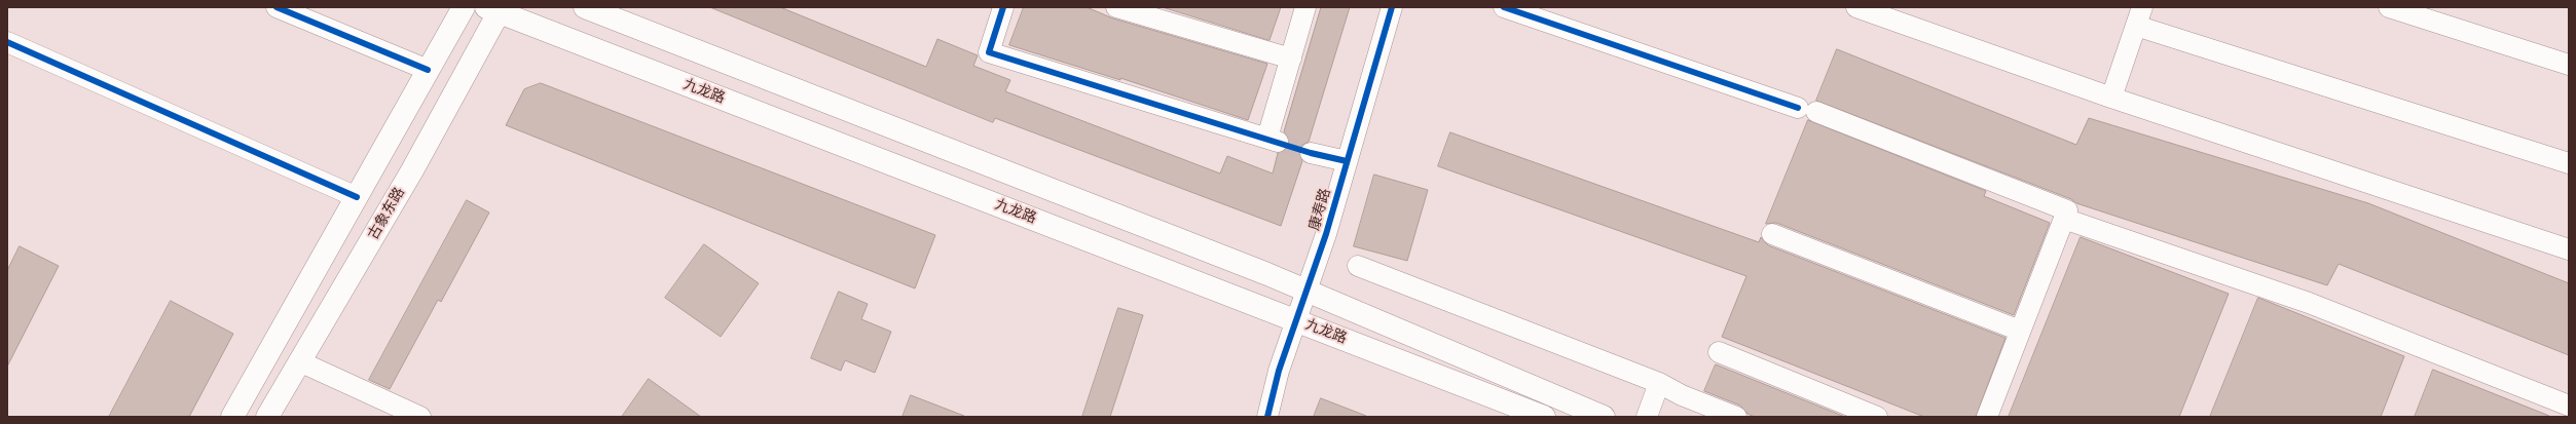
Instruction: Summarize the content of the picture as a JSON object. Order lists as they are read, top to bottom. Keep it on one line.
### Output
{"streets":{"main road":["九龙路","古象东路"],"street":["康寿路"]},"crossings":[["九龙路","康寿路"],["九龙路","古象东路"]]}
